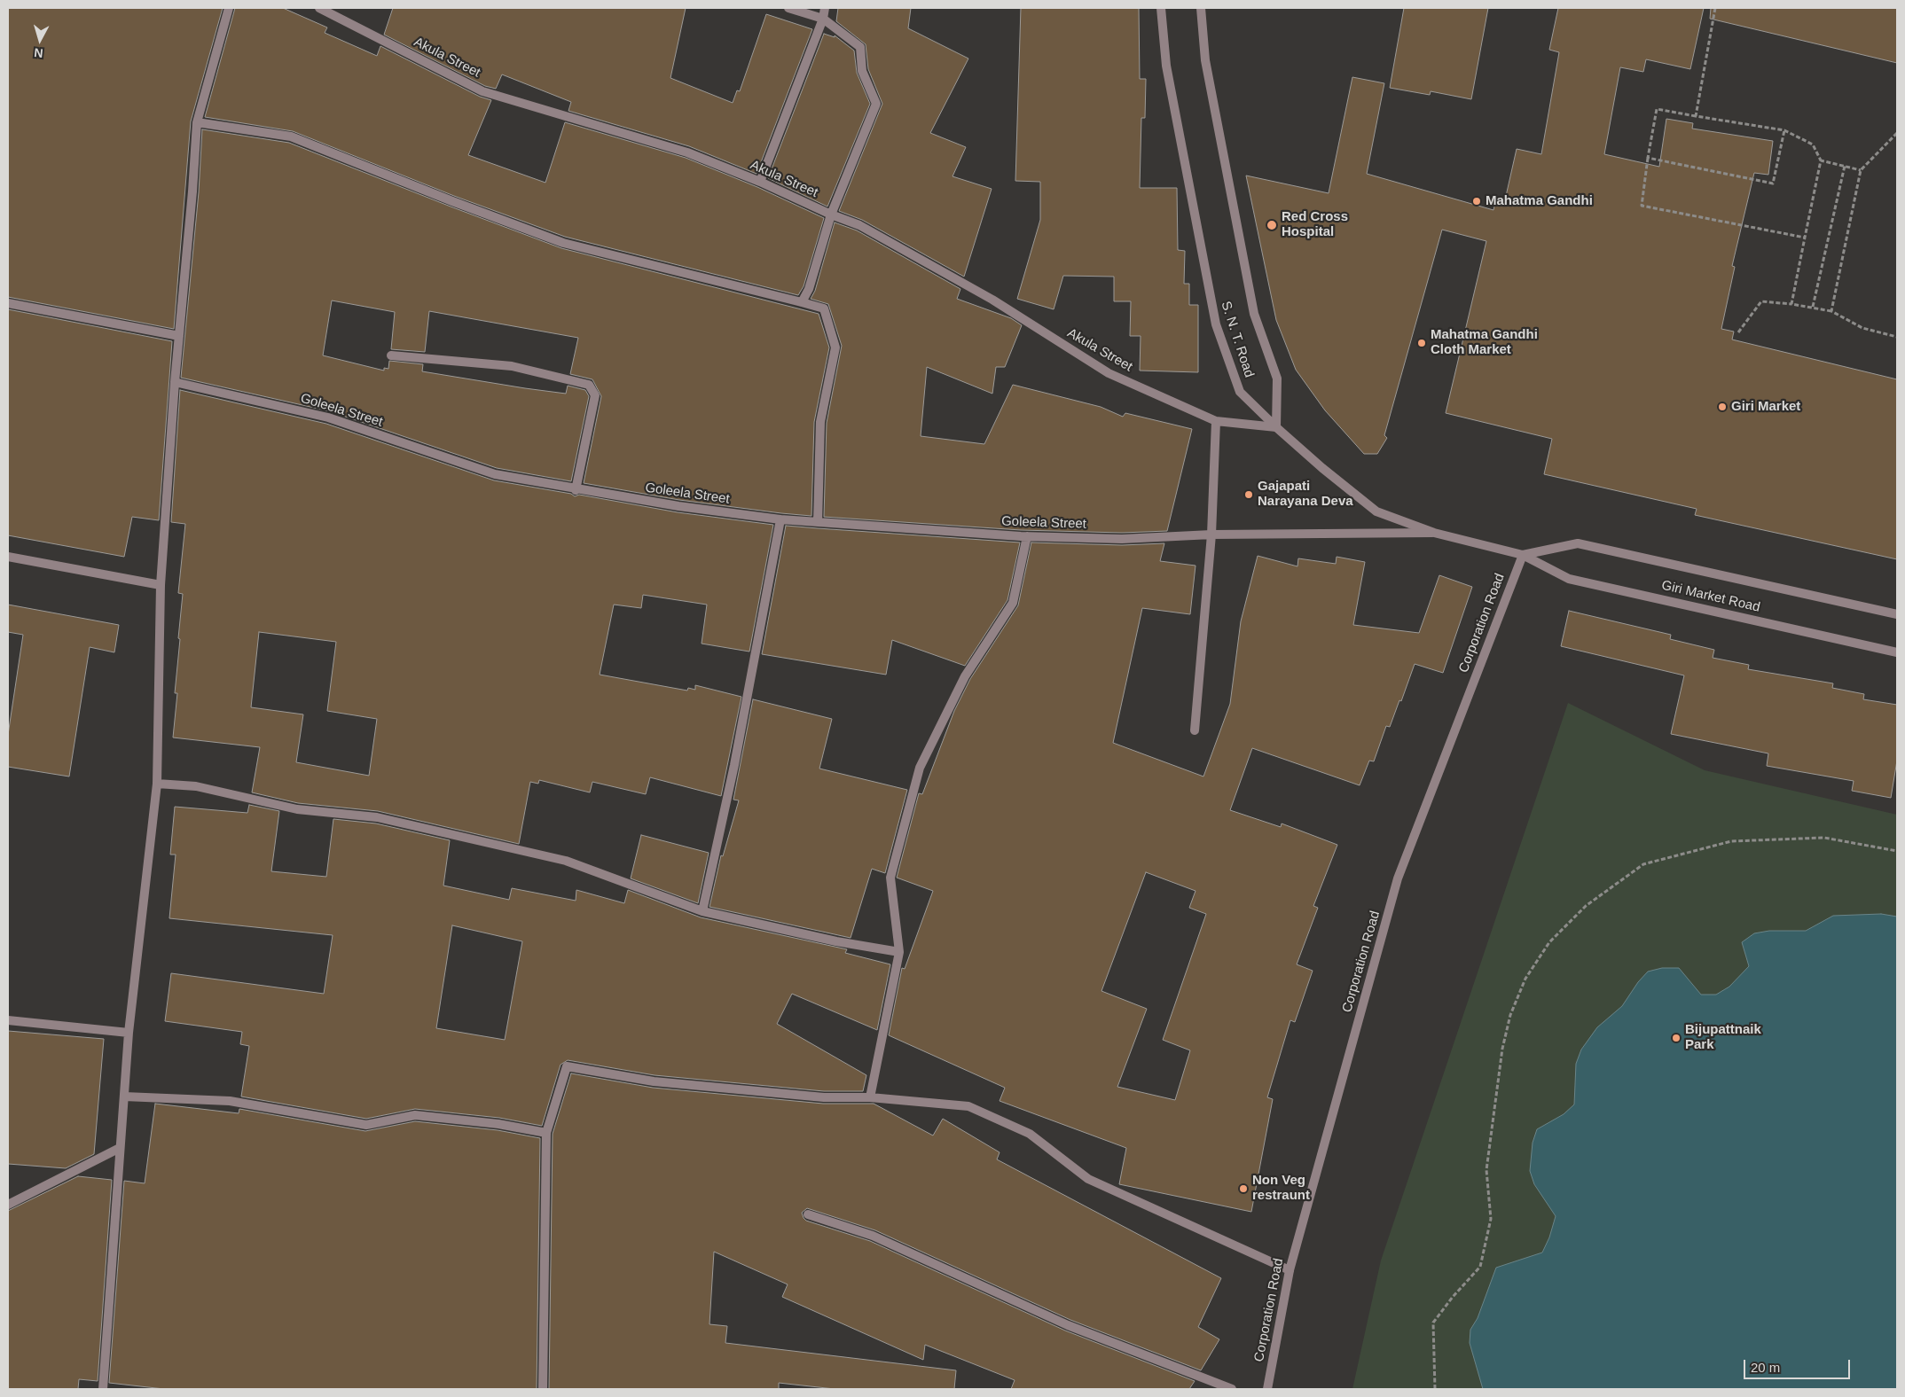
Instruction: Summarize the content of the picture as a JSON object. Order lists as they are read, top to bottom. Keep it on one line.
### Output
{"streets":{"street":["Akula Street","S. N. T. Road","Goleela Street","Giri Market Road","Corporation Road"]},"crossings":[["Akula Street","S. N. T. Road"],["Akula Street","Giri Market Road"],["S. N. T. Road","Giri Market Road"],["Goleela Street","Giri Market Road"],["Giri Market Road","Corporation Road"]],"places":["Mahatma Gandhi","Red Cross Hospital","Mahatma Gandhi Cloth Market","Giri Market","Gajapati Narayana Deva","Bijupattnaik Park","Non Veg restraunt"],"scale_bar":"20 m","north":"bottom"}
